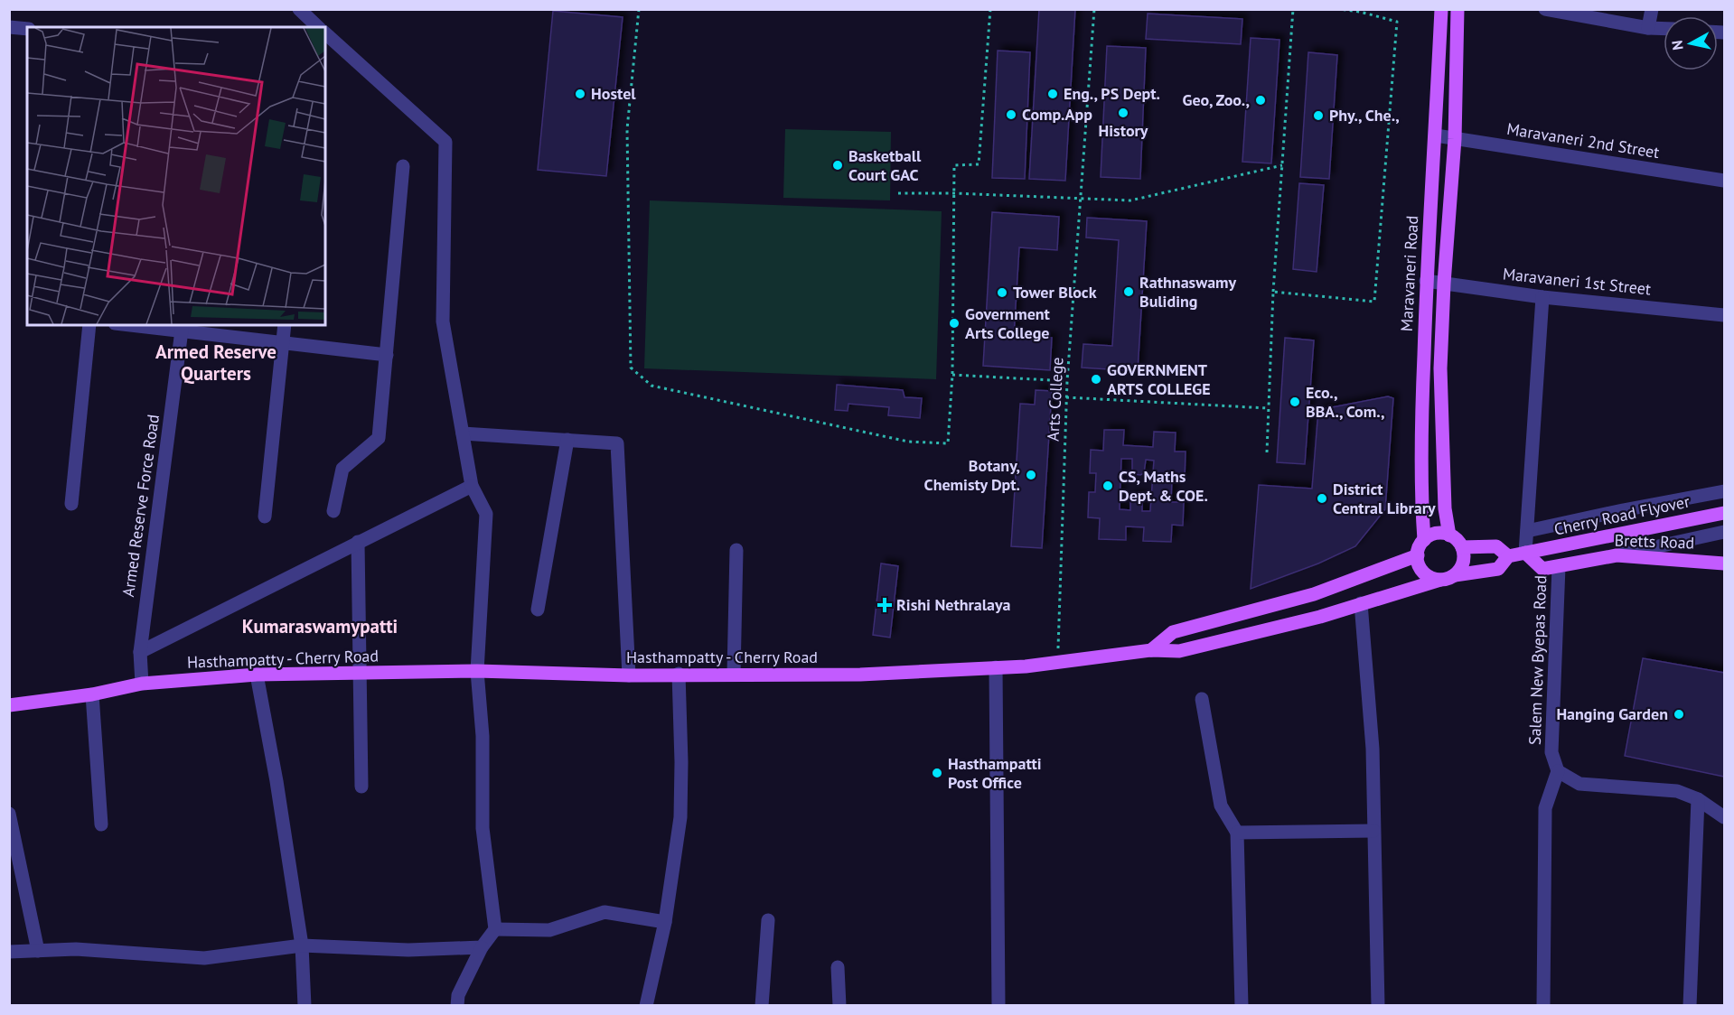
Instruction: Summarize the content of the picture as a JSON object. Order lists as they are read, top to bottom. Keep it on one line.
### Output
{"streets":{"main road":["Maravaneri Road","Cherry Road Flyover","Bretts Road","Hasthampatty - Cherry Road"],"street":["Maravaneri 2nd Street","Maravaneri 1st Street","Armed Reserve Force Road","Salem New Byepas Road"],"path":["Arts College"]},"crossings":[["Maravaneri 2nd Street","Maravaneri Road"],["Maravaneri Road","Maravaneri 1st Street"],["Maravaneri Road","Hasthampatty - Cherry Road"],["Arts College","Hasthampatty - Cherry Road"],["Armed Reserve Force Road","Hasthampatty - Cherry Road"],["Cherry Road Flyover","Bretts Road"],["Bretts Road","Salem New Byepas Road"]],"districts":["Armed Reserve Quarters","Kumaraswamypatti"],"places":{"other":["Hostel","Eng., PS Dept.","Geo, Zoo.,","History","Comp.App","Phy., Che.,","Basketball Court GAC","Rathnaswamy Buliding","Tower Block","Government Arts College","GOVERNMENT ARTS COLLEGE","Eco., BBA., Com.,","Botany, Chemisty Dpt.","CS, Maths Dept. & COE.","District Central Library","Hanging Garden","Hasthampatti Post Office"],"health":["Rishi Nethralaya"]},"north":"left"}
